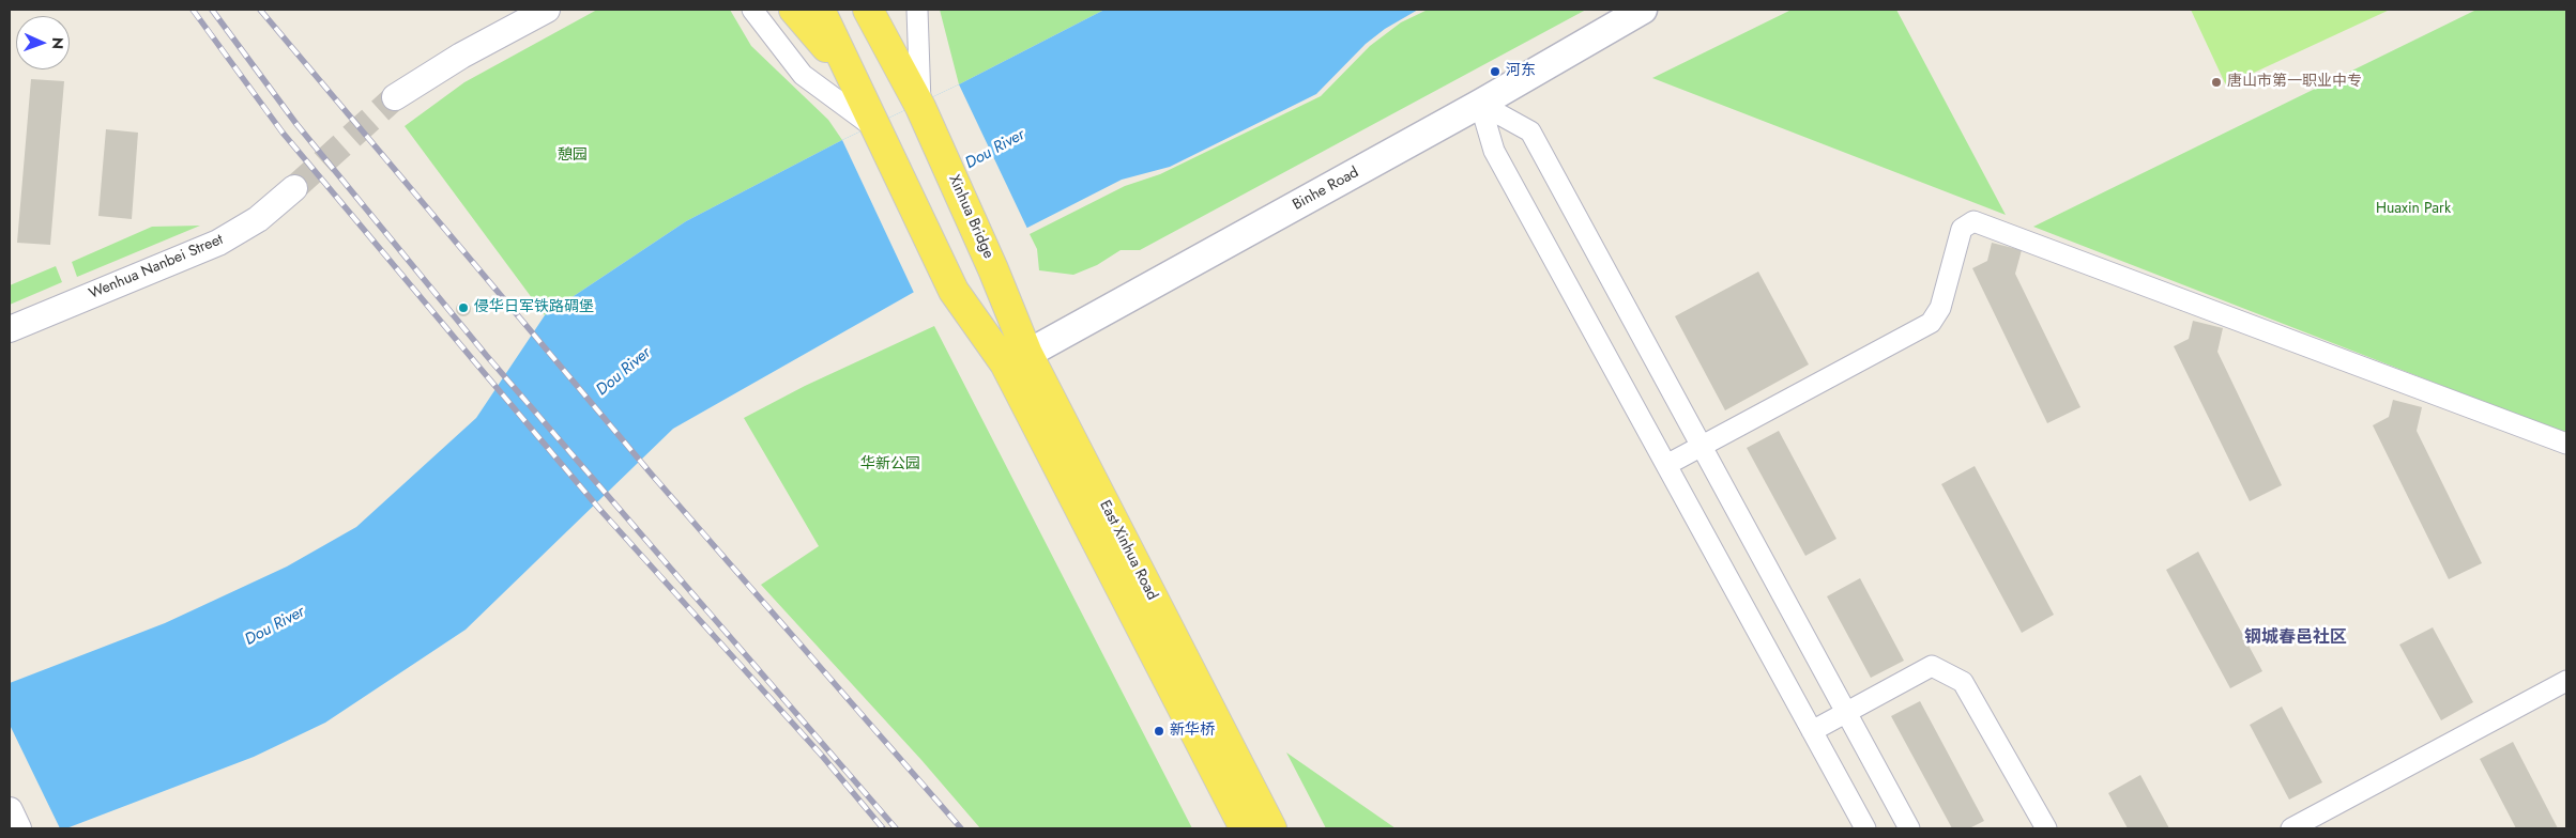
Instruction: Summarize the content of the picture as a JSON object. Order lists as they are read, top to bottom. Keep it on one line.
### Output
{"streets":{"main road":["Binhe Road","Xinhua Bridge","East Xinhua Road"],"street":["Wenhua Nanbei Street"]},"crossings":[["Binhe Road","East Xinhua Road"],["Xinhua Bridge","East Xinhua Road"]],"districts":["钢城春邑社区"],"water":["Dou River"],"parks":["憩园","Huaxin Park","华新公园"],"places":["河东","唐山市第一职业中专","侵华日军铁路碉堡","新华桥"],"north":"right"}
